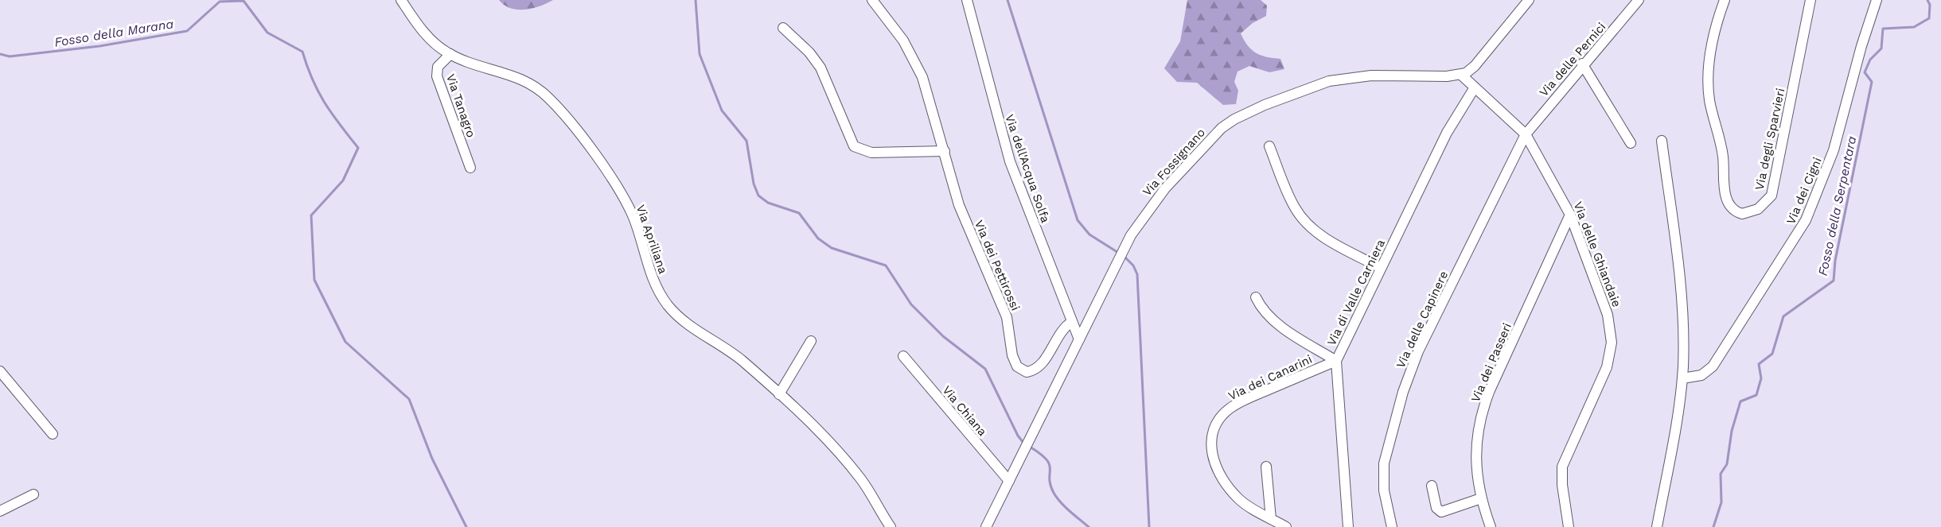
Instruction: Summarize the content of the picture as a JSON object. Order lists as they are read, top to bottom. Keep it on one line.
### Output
{"streets":{"street":["Via delle Pernici","Via Tanagro","Via degli Sparvieri","Via Fossignano","Via dell'Acqua Solfa","Via dei Cigni","Via Apriliana","Via delle Ghiandaie","Via dei Pettirossi","Via di Valle Carniera","Via delle Capinere","Via dei Passeri","Via dei Canarini","Via Chiana"]},"crossings":[["Via delle Pernici","Via delle Ghiandaie"],["Via delle Pernici","Via delle Capinere"],["Via Tanagro","Via Apriliana"],["Via Fossignano","Via dell'Acqua Solfa"],["Via Fossignano","Via delle Ghiandaie"],["Via Fossignano","Via Chiana"],["Via dell'Acqua Solfa","Via dei Pettirossi"],["Via delle Ghiandaie","Via di Valle Carniera"],["Via delle Ghiandaie","Via delle Capinere"],["Via delle Ghiandaie","Via dei Passeri"],["Via di Valle Carniera","Via dei Canarini"]],"water":["Fosso della Marana","Fosso della Serpentara"]}
